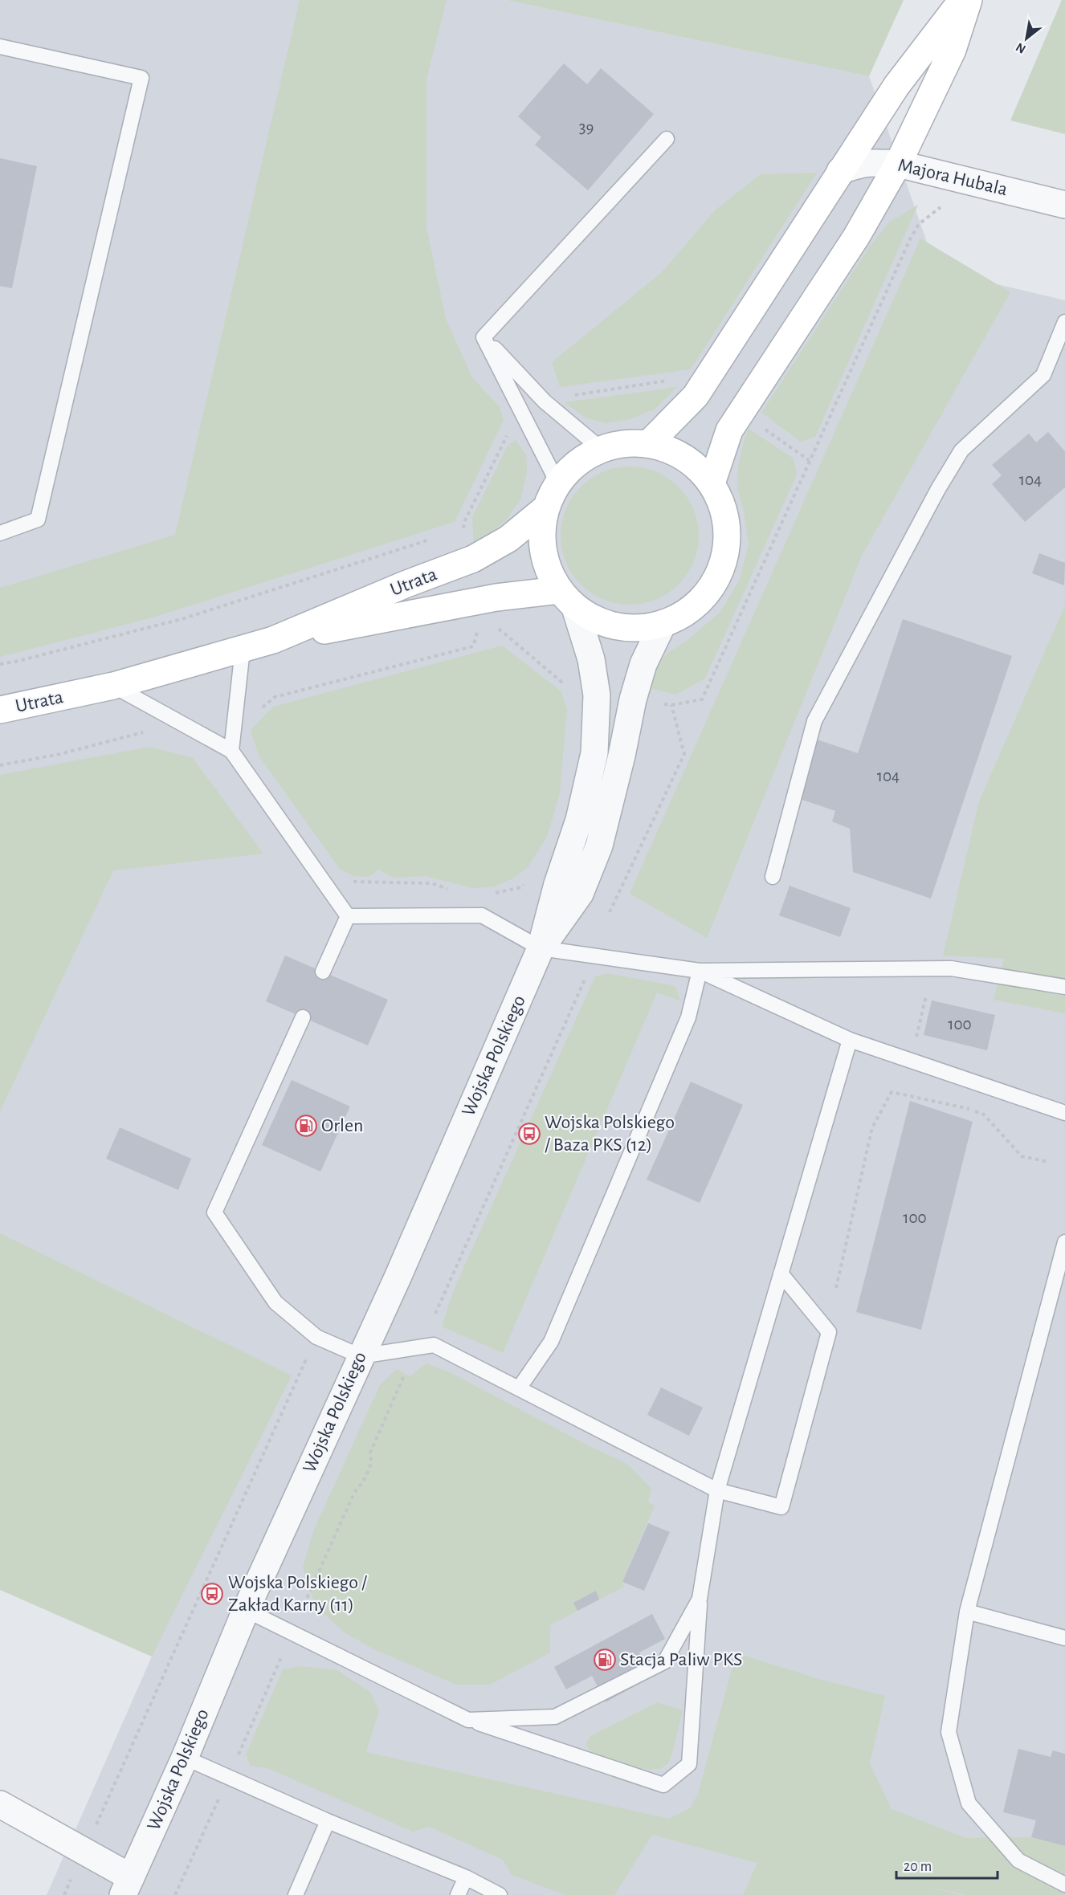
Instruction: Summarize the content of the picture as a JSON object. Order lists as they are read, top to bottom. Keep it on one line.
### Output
{"streets":{"main road":["Utrata"],"street":["Majora Hubala","Wojska Polskiego"]},"crossings":[["Utrata","Wojska Polskiego"]],"places":{"fuel station":["Orlen","Stacja Paliw PKS"],"bus stop":["Wojska Polskiego / Baza PKS (12)","Wojska Polskiego / Zakład Karny (11)"]},"house_numbers":["39","104","104","100","100"],"scale_bar":"20 m","north":"bottom left"}
